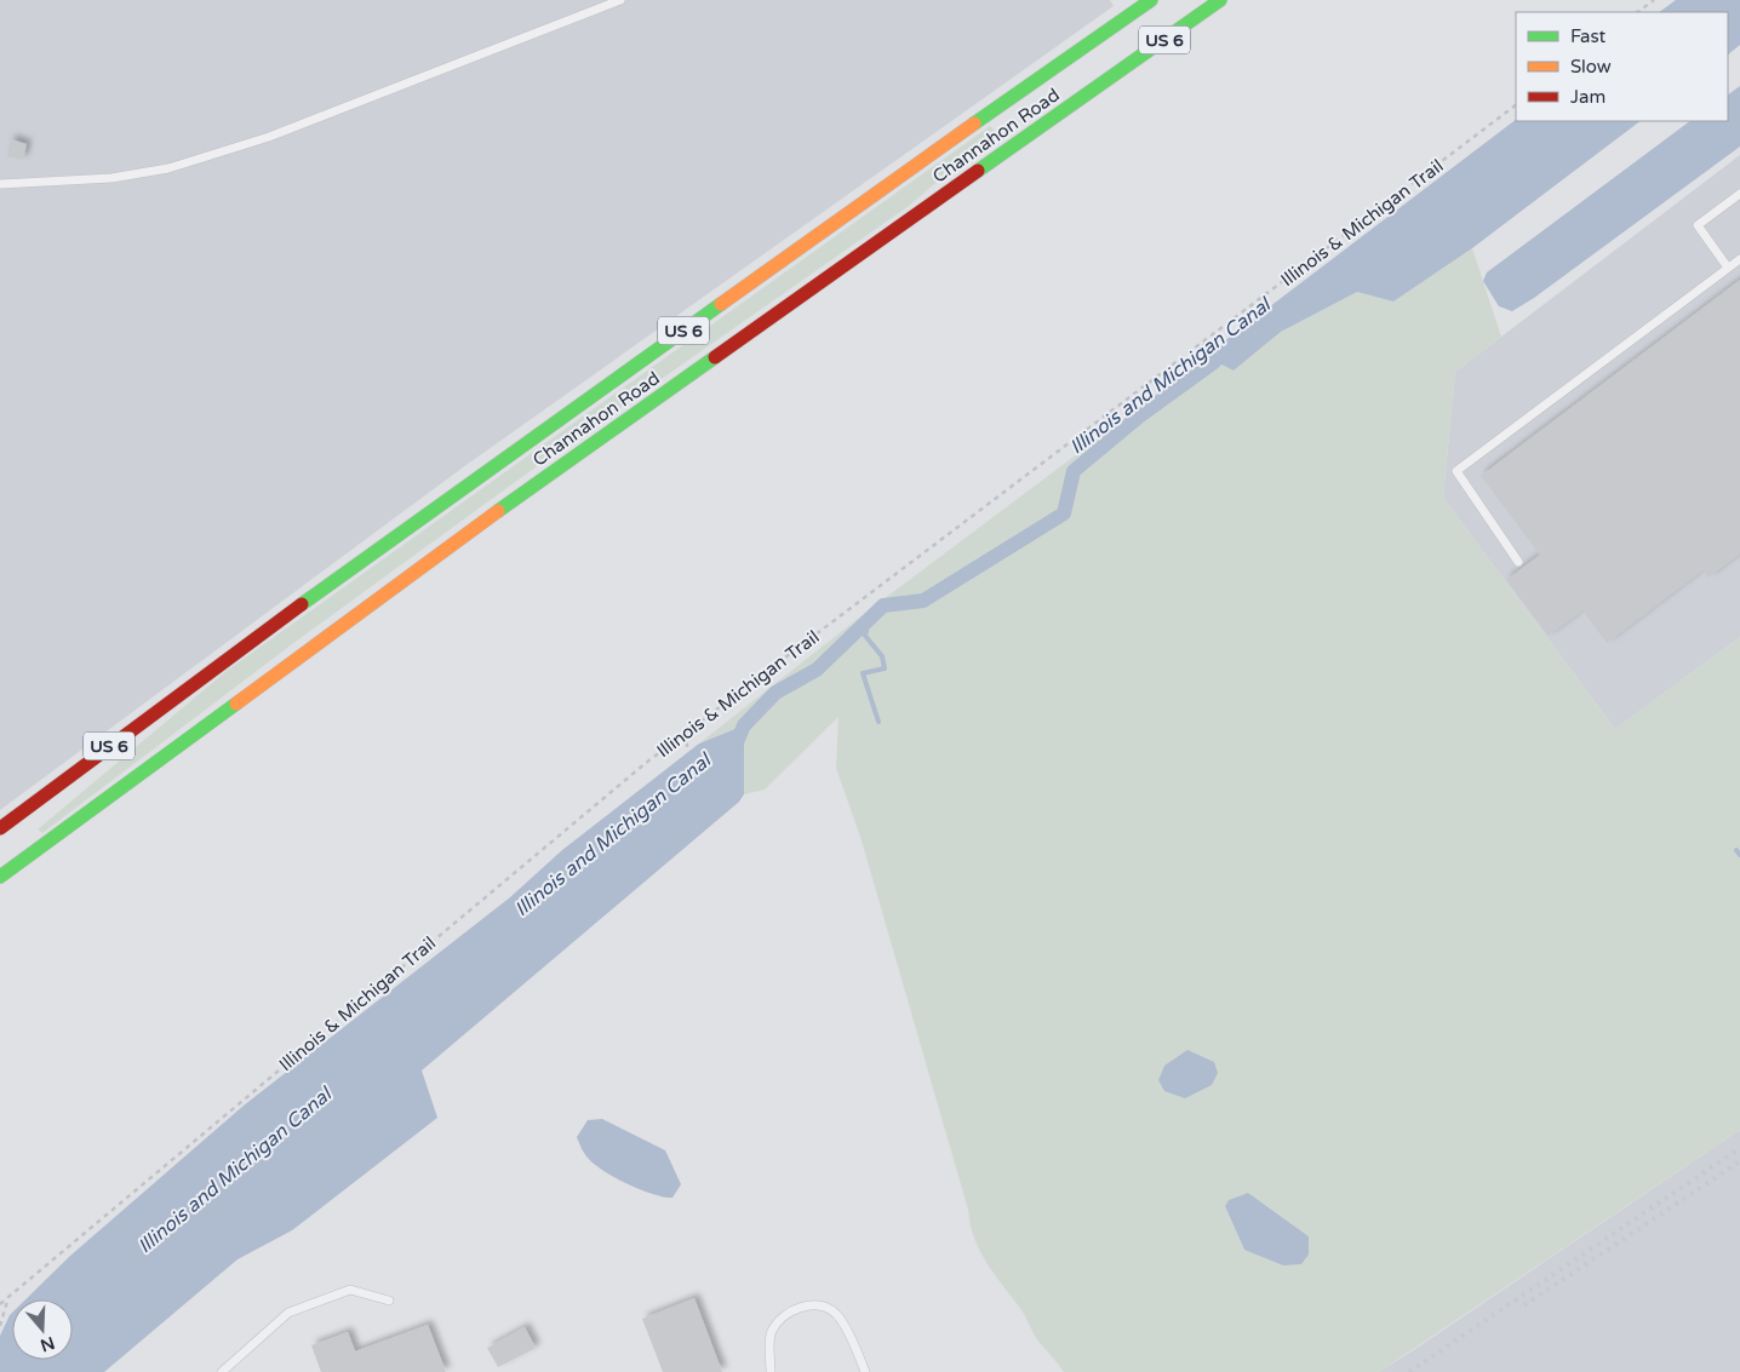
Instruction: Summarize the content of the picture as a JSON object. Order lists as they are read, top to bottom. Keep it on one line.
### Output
{"streets":{"main road":["US 6","Channahon Road"],"path":["Illinois & Michigan Trail"]},"water":["Illinois and Michigan Canal"],"legend":["Fast","Slow","Jam"],"north":"bottom"}
